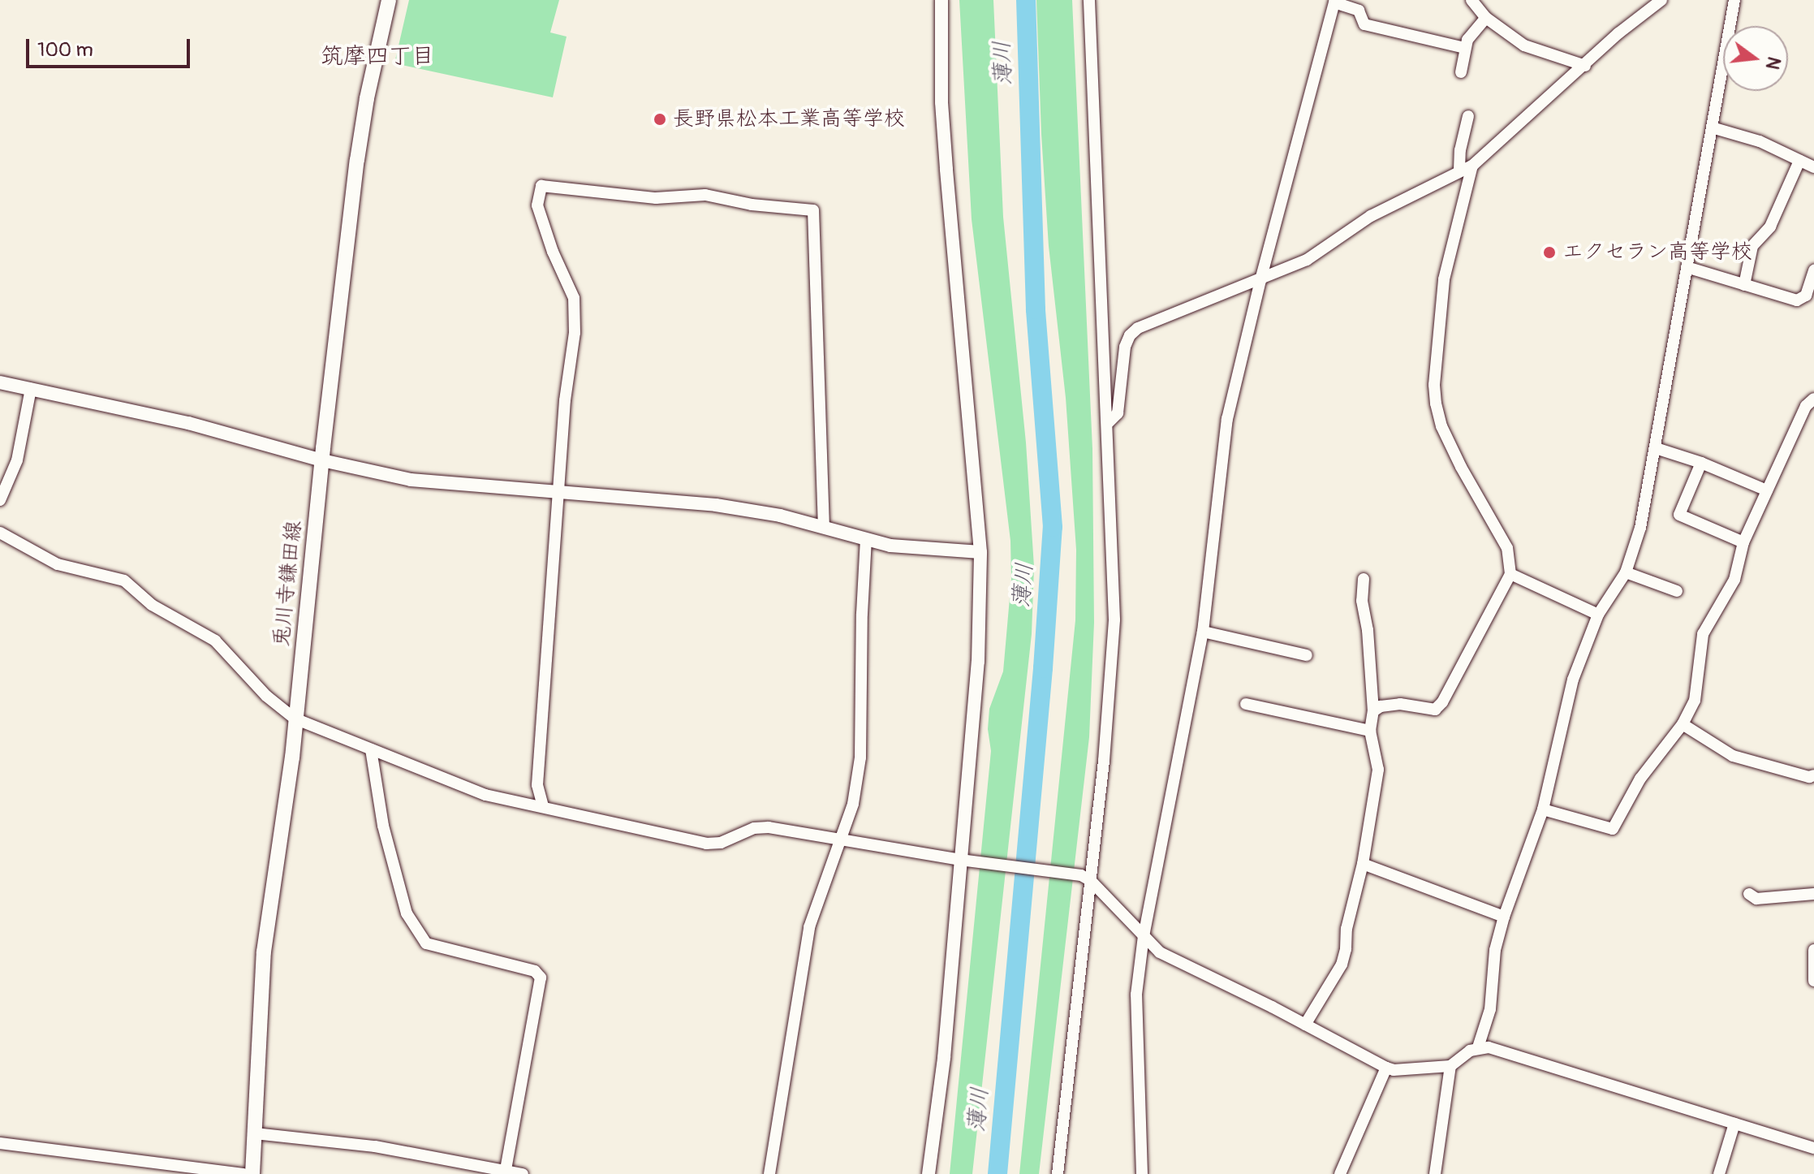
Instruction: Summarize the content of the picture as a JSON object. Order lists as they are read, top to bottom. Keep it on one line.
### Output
{"streets":{"main road":["兎川寺鎌田線"]},"districts":["筑摩四丁目"],"water":["薄川"],"places":["長野県松本工業高等学校","エクセラン高等学校"],"scale_bar":"100 m","north":"right"}
